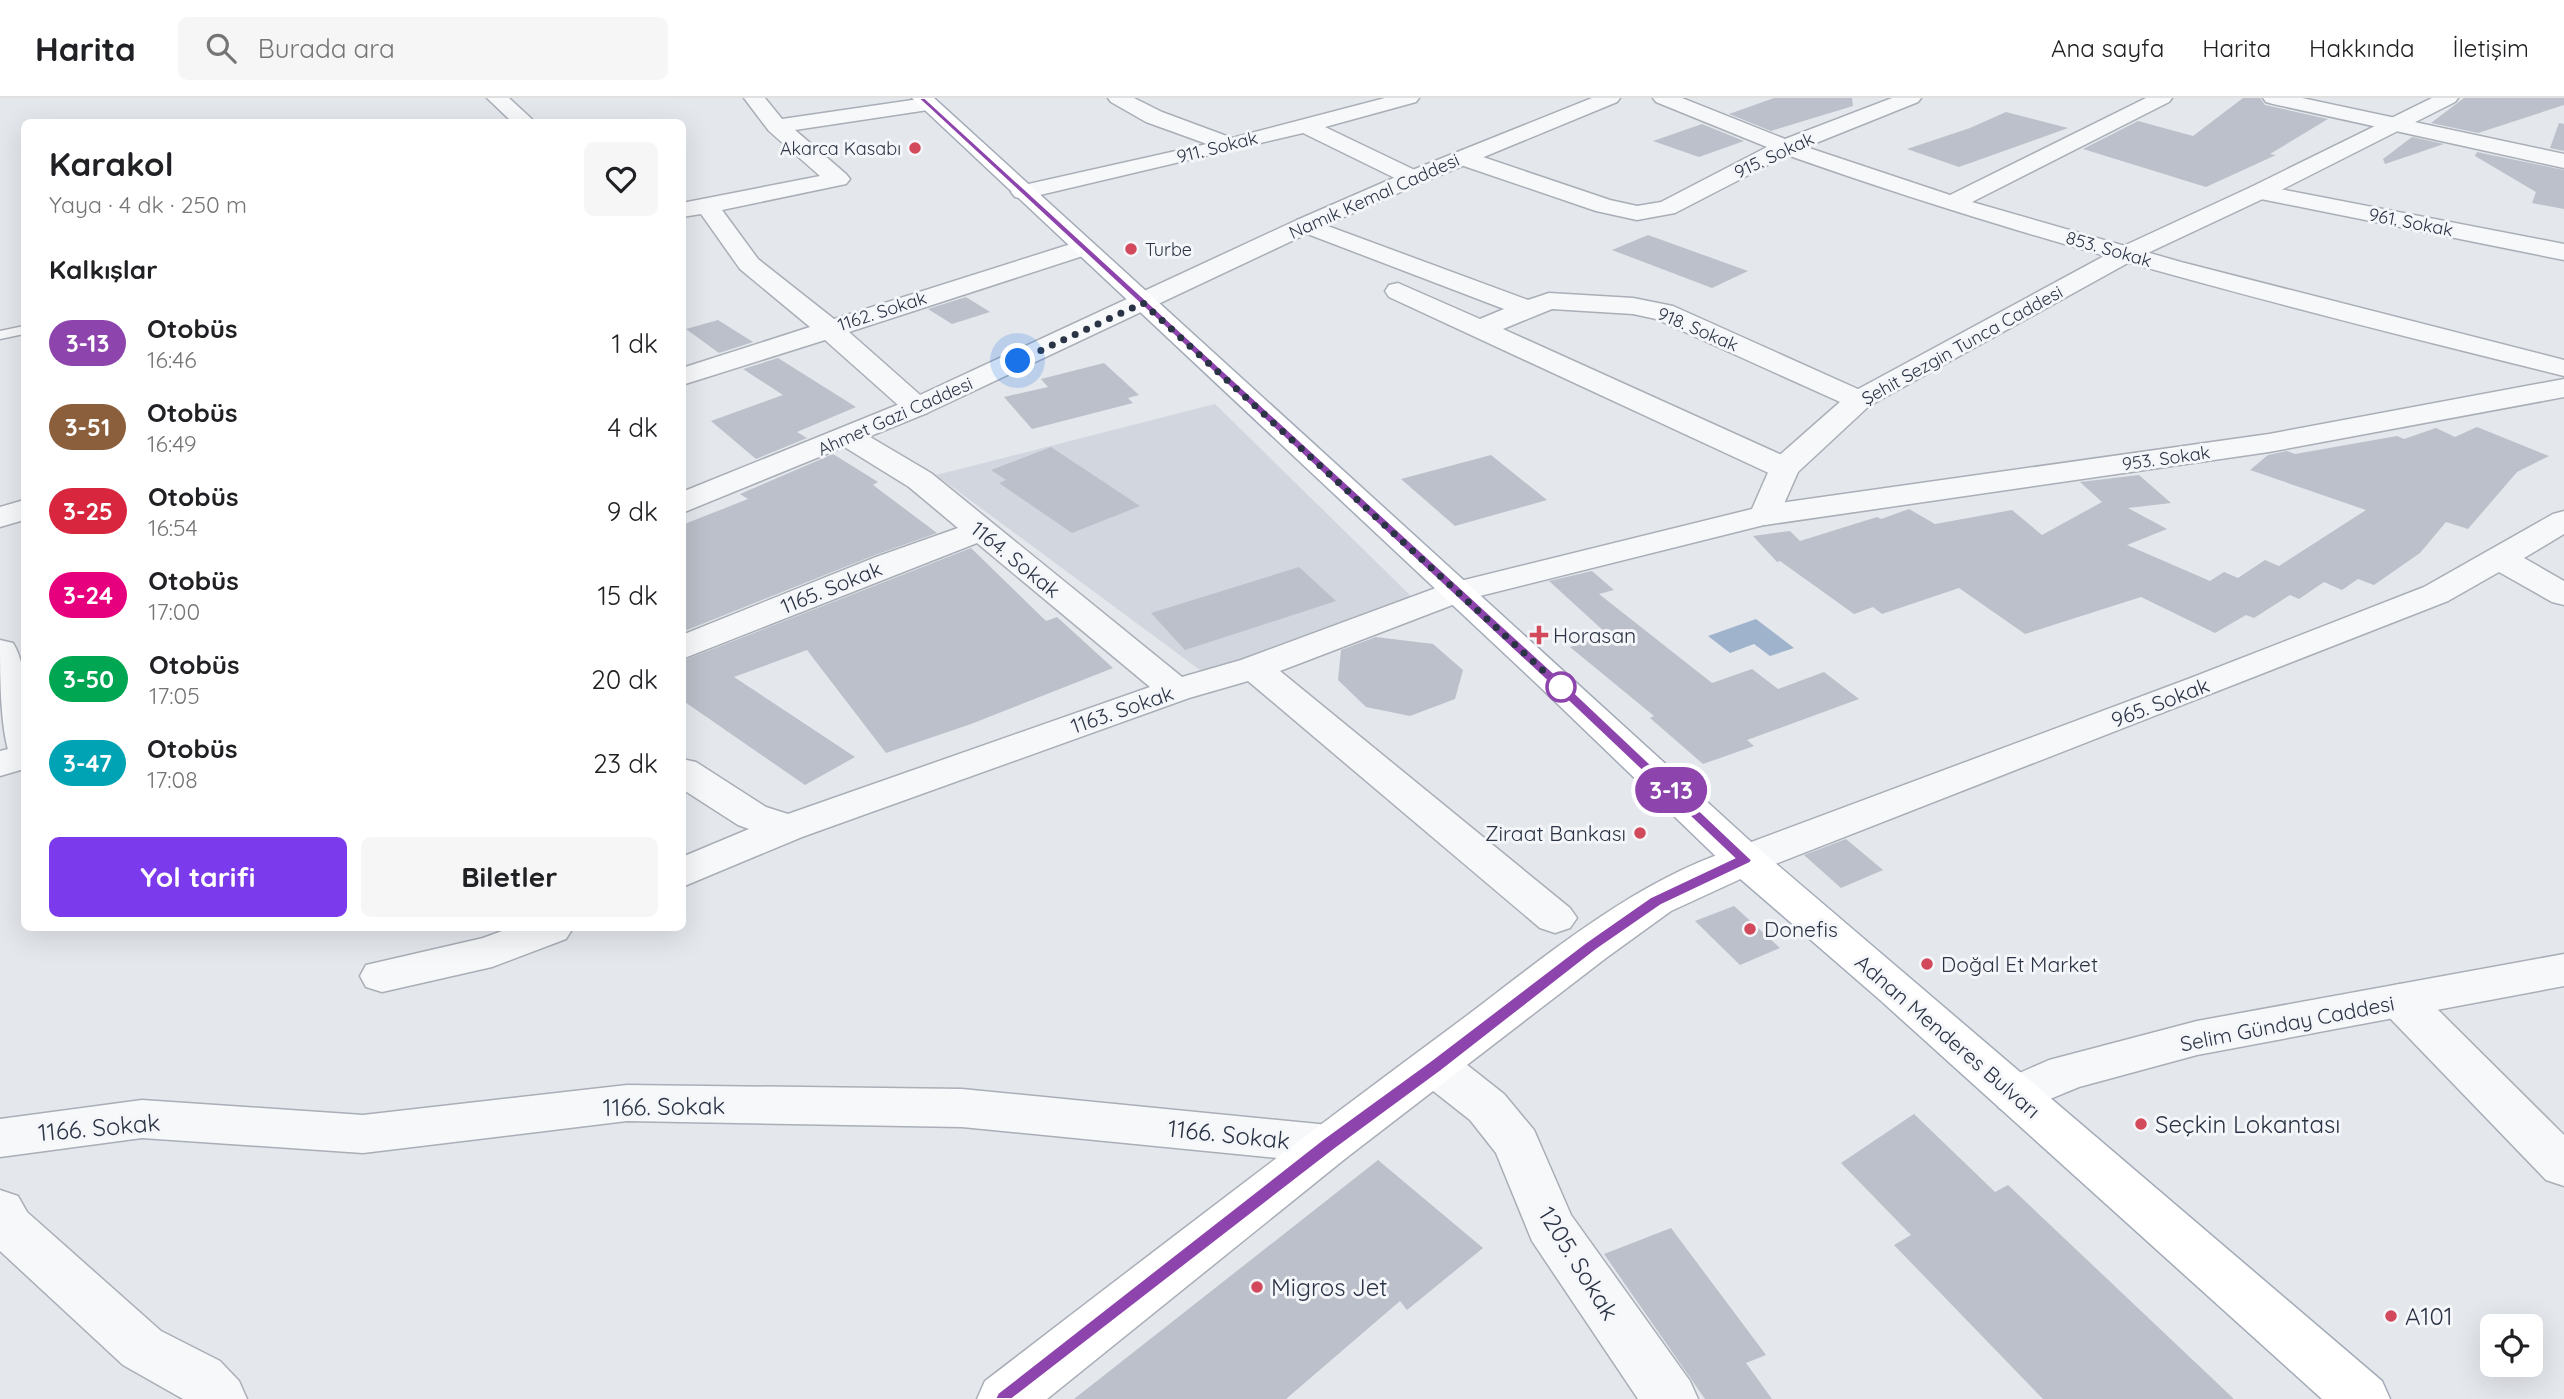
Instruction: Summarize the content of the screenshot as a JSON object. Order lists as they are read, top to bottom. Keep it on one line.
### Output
{"streets":{"main road":["Adnan Menderes Bulvarı"],"street":["911. Sokak","915. Sokak","Namık Kemal Caddesi","961. Sokak","853. Sokak","1162. Sokak","918. Sokak","Şehit Sezgin Tunca Caddesi","Ahmet Gazi Caddesi","953. Sokak","1164. Sokak","1165. Sokak","965. Sokak","1163. Sokak","Selim Günday Caddesi","1166. Sokak","1205. Sokak"]},"crossings":[["911. Sokak","Adnan Menderes Bulvarı"],["915. Sokak","Namık Kemal Caddesi"],["915. Sokak","853. Sokak"],["Namık Kemal Caddesi","Ahmet Gazi Caddesi"],["Namık Kemal Caddesi","Adnan Menderes Bulvarı"],["961. Sokak","Şehit Sezgin Tunca Caddesi"],["853. Sokak","Şehit Sezgin Tunca Caddesi"],["1162. Sokak","Adnan Menderes Bulvarı"],["918. Sokak","Şehit Sezgin Tunca Caddesi"],["Şehit Sezgin Tunca Caddesi","953. Sokak"],["Ahmet Gazi Caddesi","1164. Sokak"],["Ahmet Gazi Caddesi","Adnan Menderes Bulvarı"],["1164. Sokak","1165. Sokak"],["1164. Sokak","1163. Sokak"],["965. Sokak","Adnan Menderes Bulvarı"],["1163. Sokak","Adnan Menderes Bulvarı"],["Selim Günday Caddesi","Adnan Menderes Bulvarı"]],"places":{"other":["Akarca Kasabı","Turbe","Ziraat Bankası","Donefis","Doğal Et Market","Seçkin Lokantası","Migros Jet","A101"],"health":["Horasan"]},"lines":["bus line 3-13"],"page":{"header":"Harita","search":"Burada ara","nav":["Ana sayfa","Harita","Hakkında","İletişim"],"on_map":"3-13","heading":[["Karakol","Yaya · 4 dk · 250 m"],"Kalkışlar"],"list":[{"mark":"3-13","name":"Otobüs","note":"16:46","value":"1 dk"},{"mark":"3-51","name":"Otobüs","note":"16:49","value":"4 dk"},{"mark":"3-25","name":"Otobüs","note":"16:54","value":"9 dk"},{"mark":"3-24","name":"Otobüs","note":"17:00","value":"15 dk"},{"mark":"3-50","name":"Otobüs","note":"17:05","value":"20 dk"},{"mark":"3-47","name":"Otobüs","note":"17:08","value":"23 dk"}],"buttons":["Yol tarifi","Biletler"]}}
